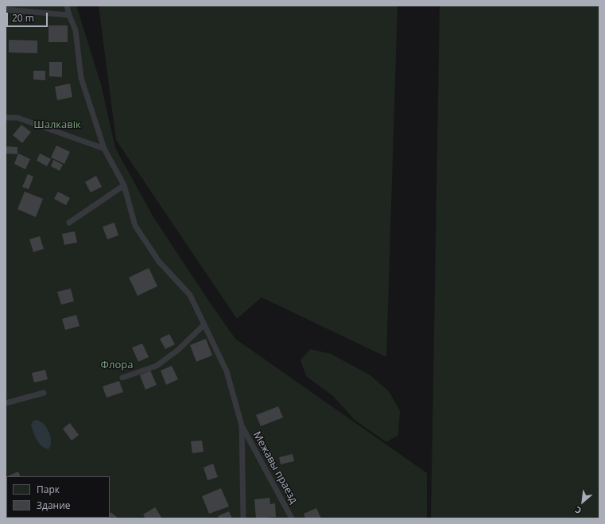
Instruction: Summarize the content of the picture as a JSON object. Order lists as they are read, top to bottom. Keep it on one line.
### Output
{"streets":{"lane":["Межавы праезд"]},"parks":["Шалкавік","Флора"],"legend":["Парк","Здание"],"scale_bar":"20 m","north":"bottom left"}
